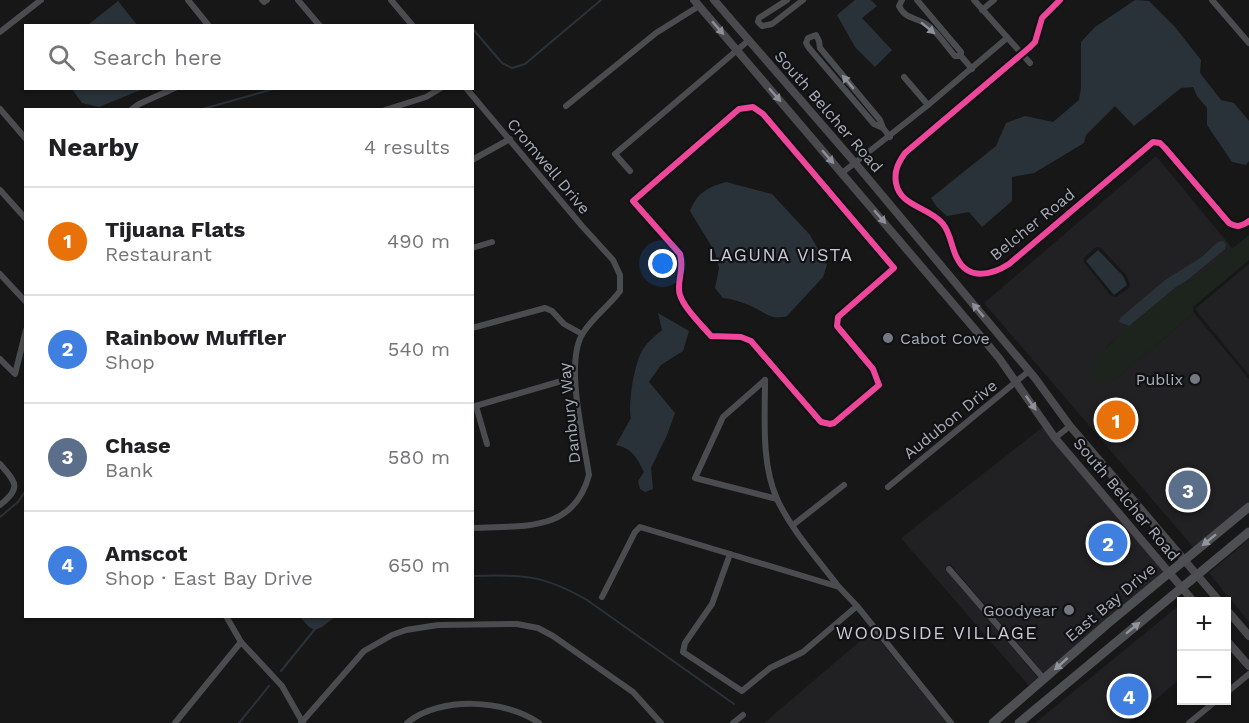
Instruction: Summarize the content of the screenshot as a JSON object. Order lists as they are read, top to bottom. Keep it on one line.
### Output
{"streets":{"main road":["South Belcher Road","East Bay Drive"],"street":["Cromwell Drive","Belcher Road","Danbury Way","Audubon Drive"]},"crossings":[["South Belcher Road","Audubon Drive"],["South Belcher Road","East Bay Drive"],["Cromwell Drive","Danbury Way"]],"districts":["LAGUNA VISTA","WOODSIDE VILLAGE"],"places":["Cabot Cove","Publix","Goodyear"],"page":{"search":"Search here","heading":["Nearby","4 results"],"list":[{"mark":"1","name":"Tijuana Flats","note":"Restaurant","value":"490 m"},{"mark":"2","name":"Rainbow Muffler","note":"Shop","value":"540 m"},{"mark":"3","name":"Chase","note":"Bank","value":"580 m"},{"mark":"4","name":"Amscot","note":"Shop · East Bay Drive","value":"650 m"}],"pins":["1","3","2","4"],"map_buttons":["+","−"]}}
